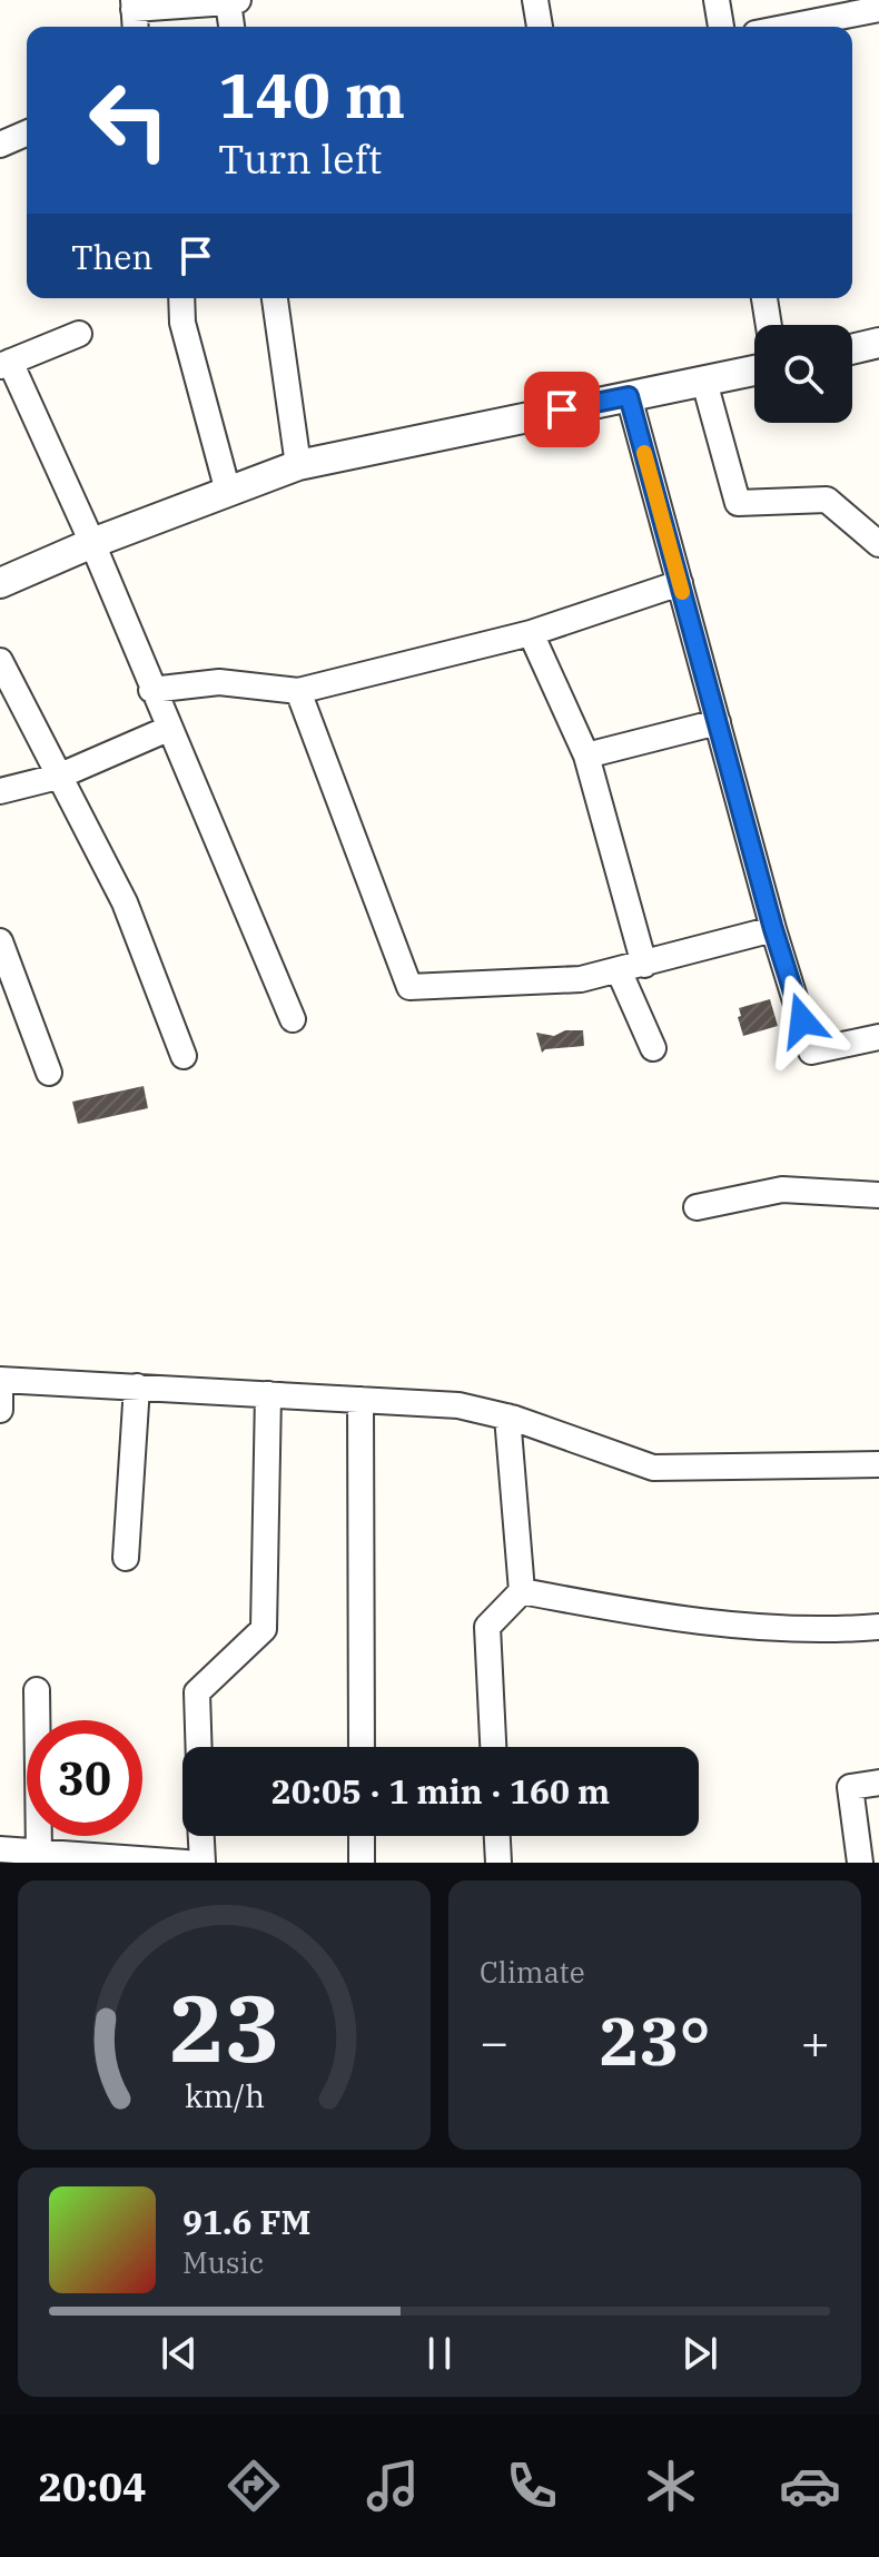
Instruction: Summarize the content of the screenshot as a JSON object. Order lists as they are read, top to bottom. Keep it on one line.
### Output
{"page":{"turn":["140 m","Turn left"],"then":"Then","limit":"30","trip":"20:05 · 1 min · 160 m","tile":"Climate","heat":["−","23°","+"],"song":["91.6 FM","Music"],"tabs":"20:04","gauge":["23","km/h"]}}
